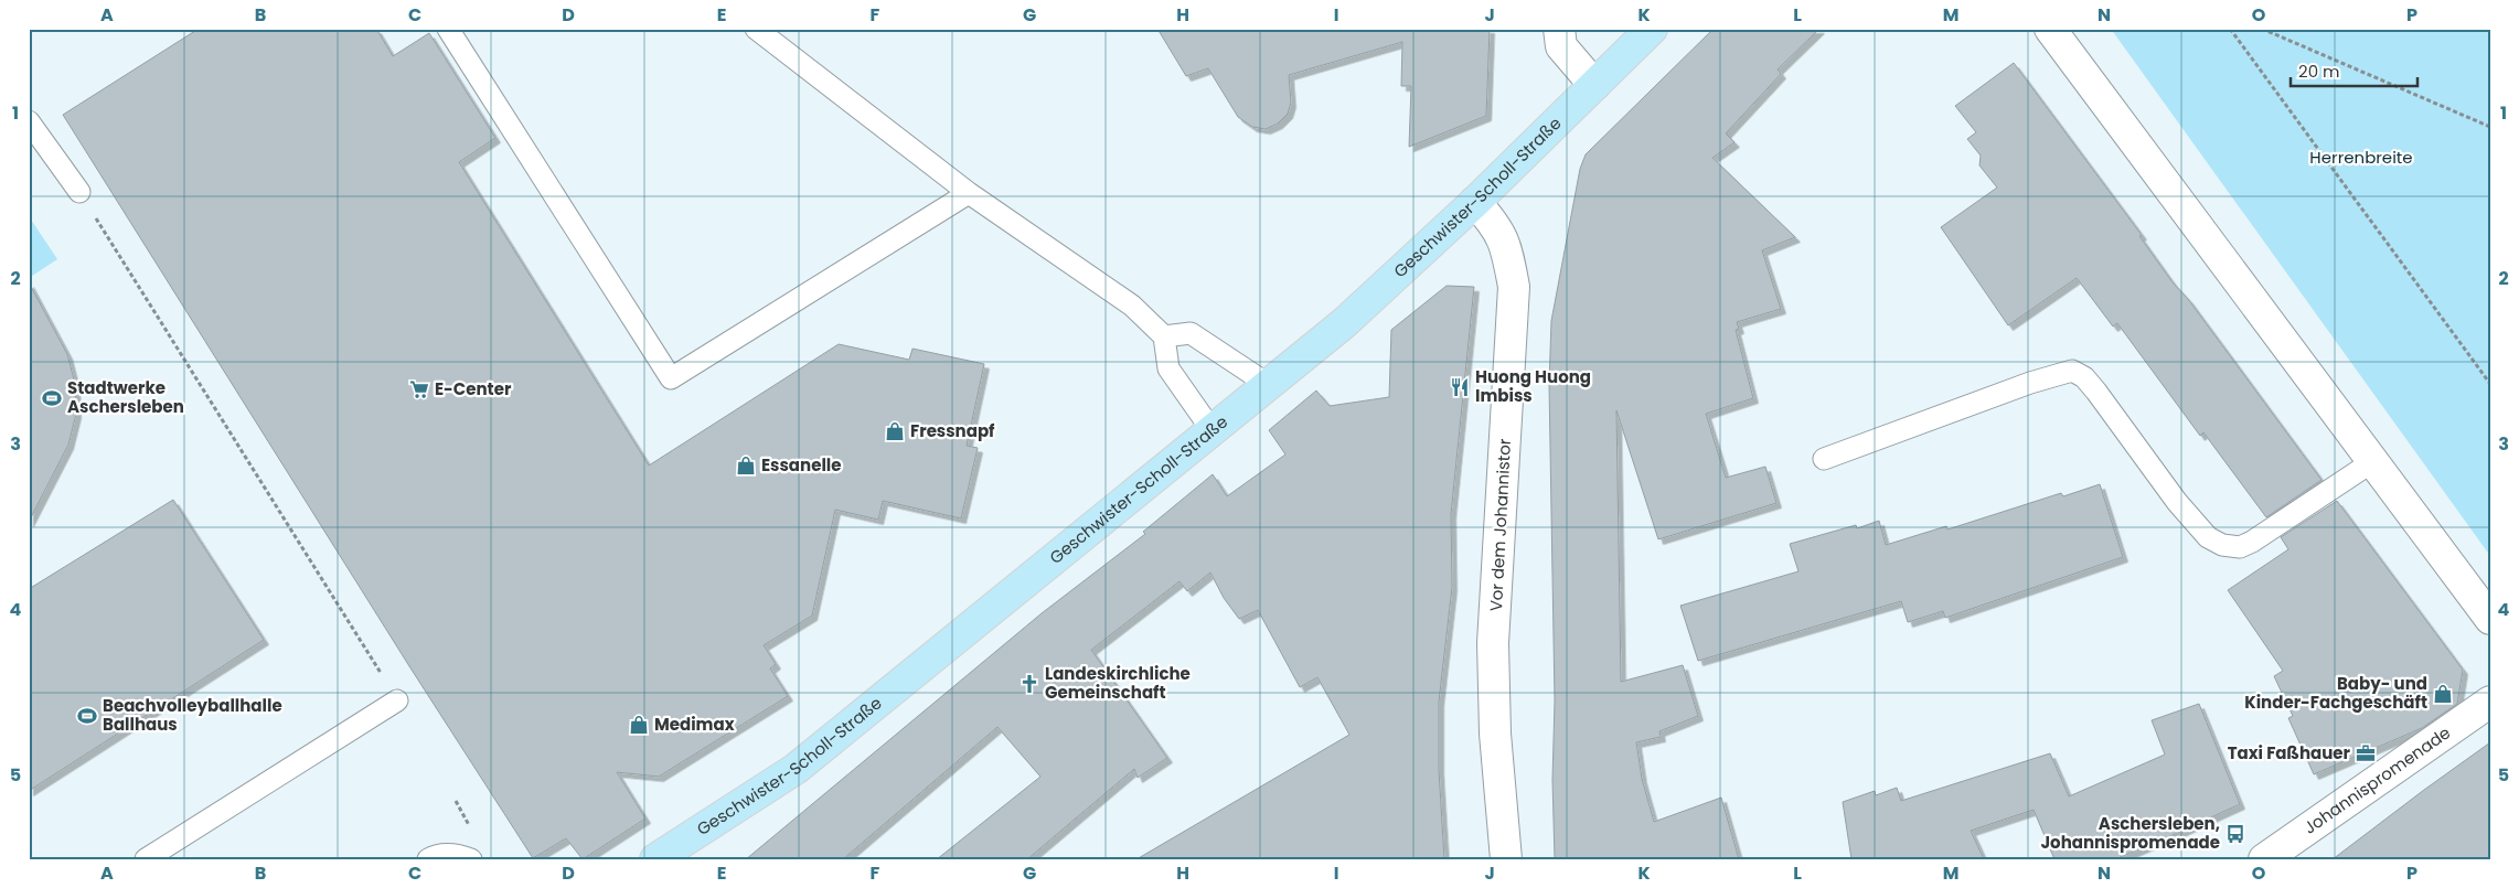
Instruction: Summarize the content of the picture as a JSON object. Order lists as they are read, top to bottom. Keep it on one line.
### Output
{"streets":{"main road":["Geschwister-Scholl-Straße"],"street":["Vor dem Johannistor","Johannispromenade"]},"crossings":[["Geschwister-Scholl-Straße","Vor dem Johannistor"]],"parks":["Herrenbreite"],"places":{"restaurant":["Huong Huong Imbiss"],"supermarket":["E-Center"],"sports":["Stadtwerke Aschersleben","Beachvolleyballhalle Ballhaus"],"shop":["Fressnapf","Essanelle","Baby- und Kinder-Fachgeschäft","Medimax"],"church":["Landeskirchliche Gemeinschaft"],"office":["Taxi Faßhauer"],"bus stop":["Aschersleben, Johannispromenade"]},"scale_bar":"20 m","grid":{"columns":["A","B","C","D","E","F","G","H","I","J","K","L","M","N","O","P"],"rows":["1","2","3","4","5"]}}
